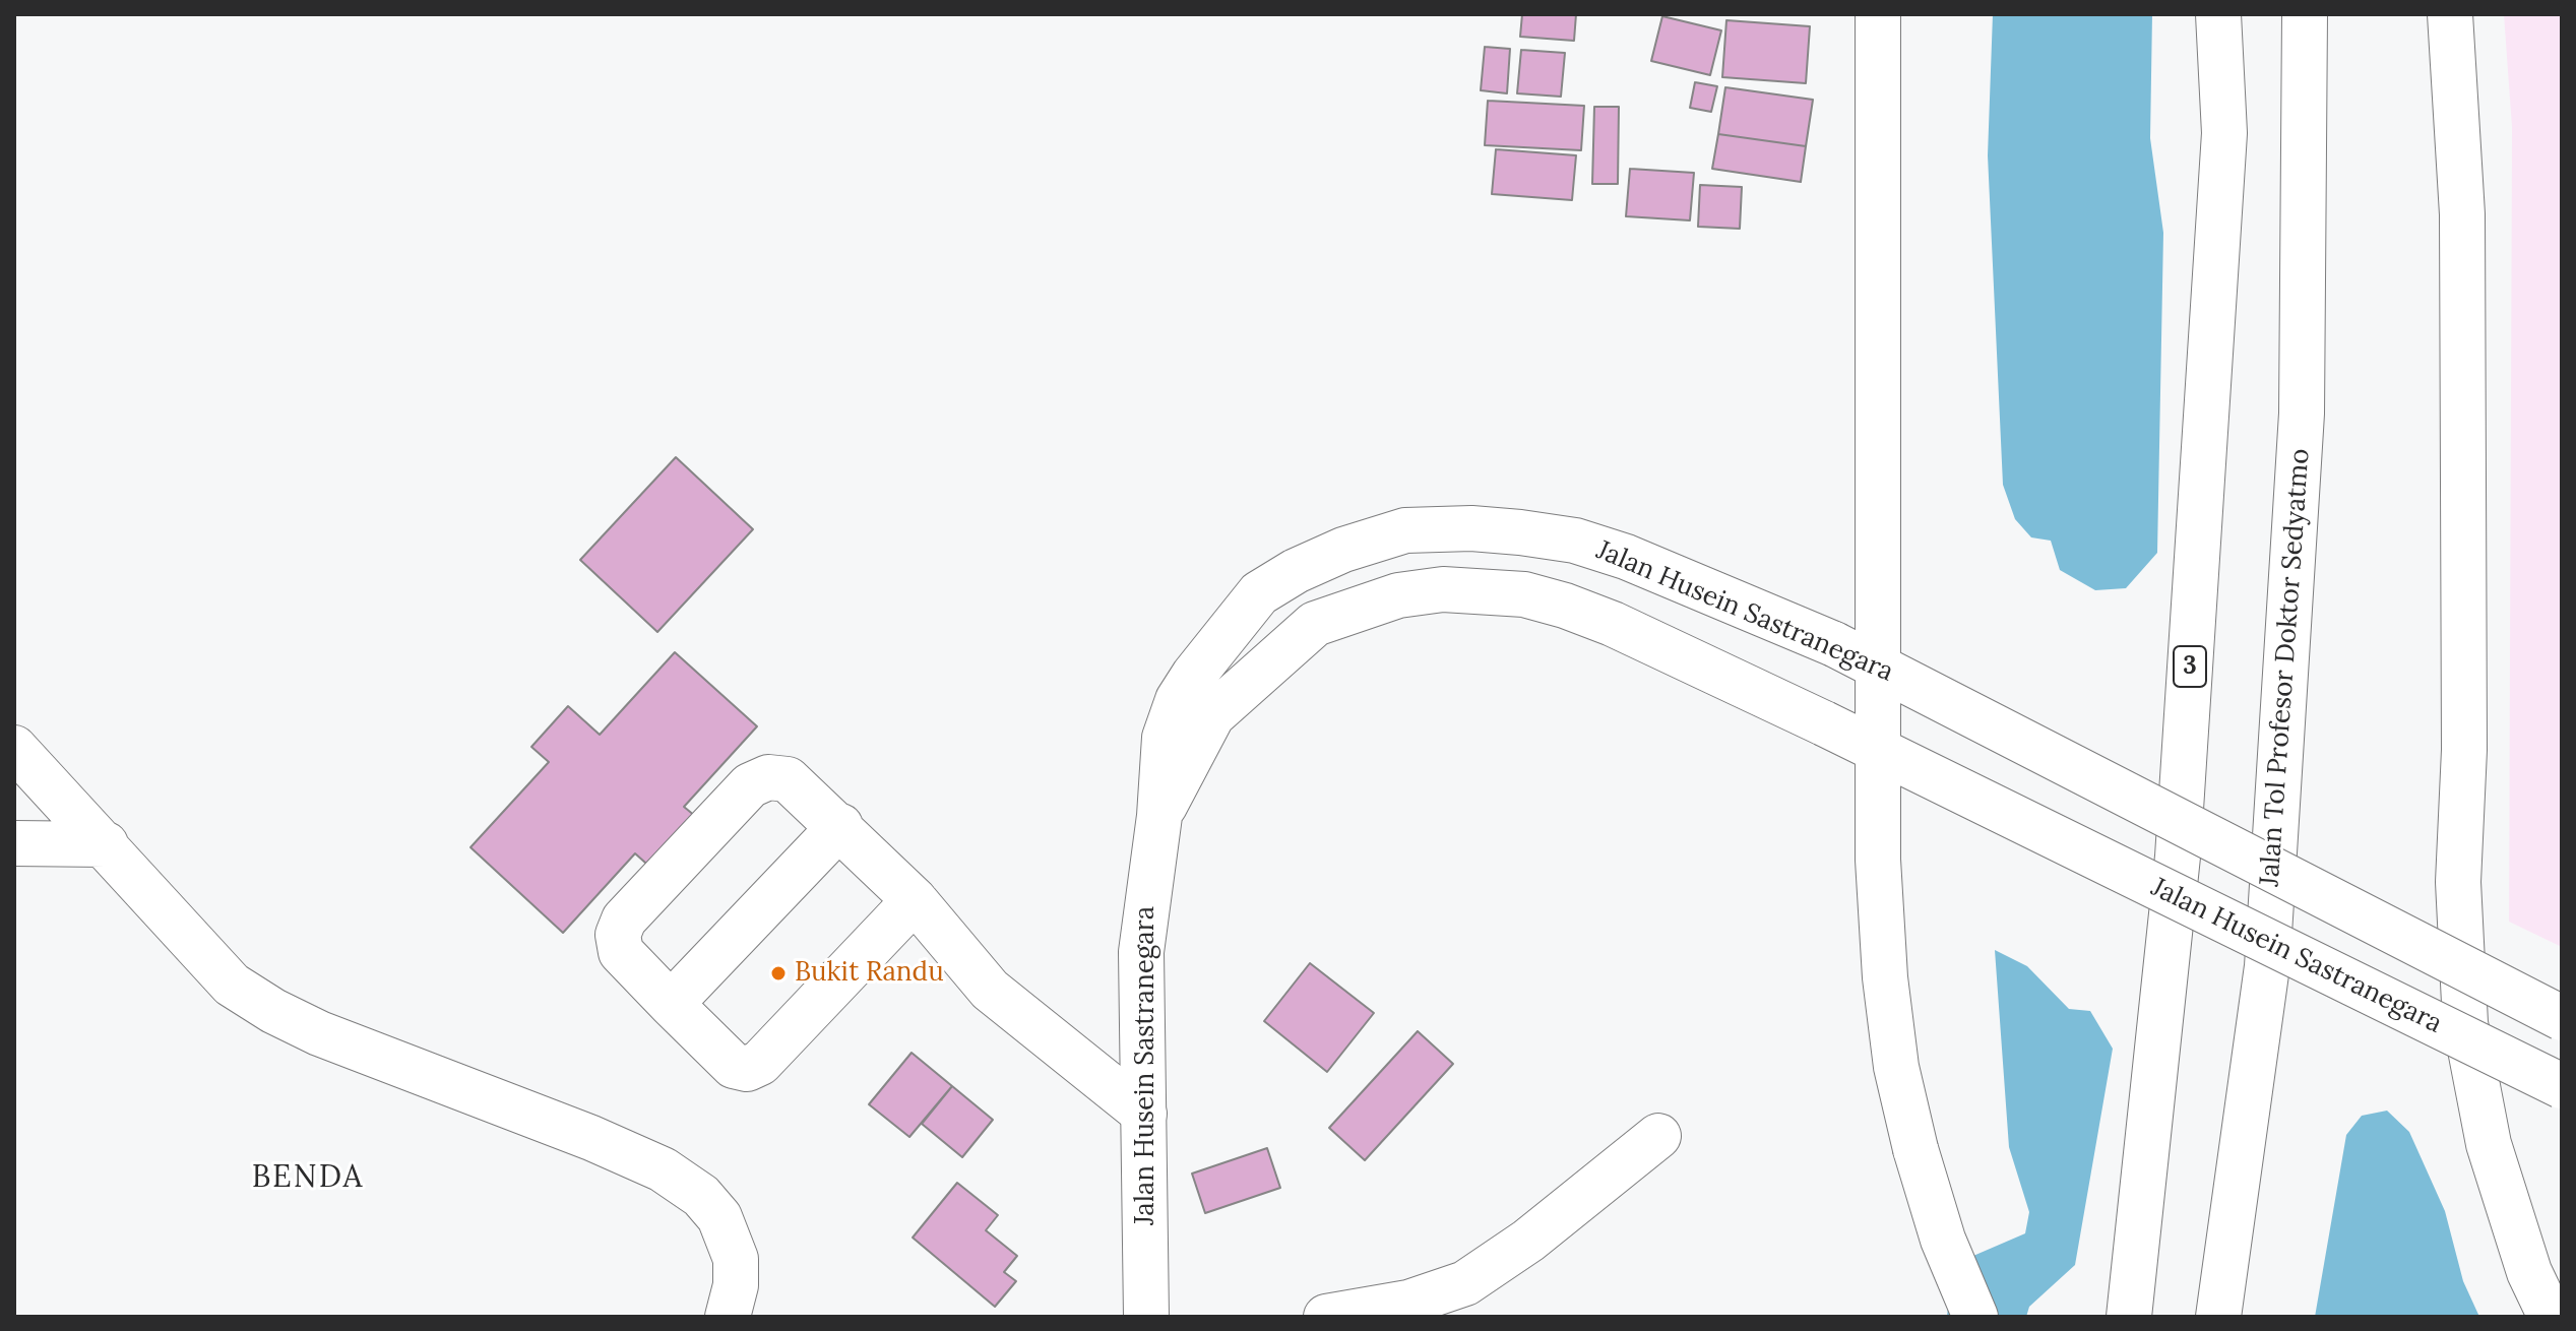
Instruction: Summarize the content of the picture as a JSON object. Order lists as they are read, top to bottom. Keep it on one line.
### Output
{"streets":{"main road":["Jalan Husein Sastranegara","3","Jalan Tol Profesor Doktor Sedyatmo"]},"districts":["BENDA"],"places":["Bukit Randu"]}
